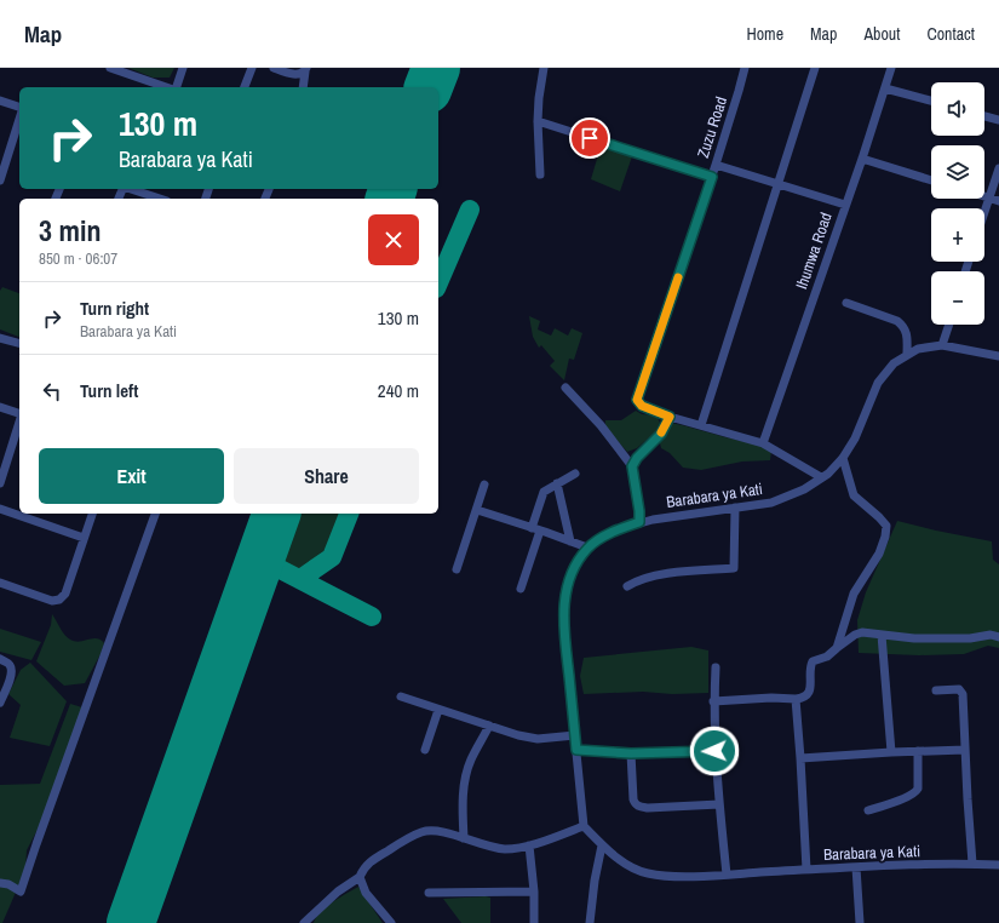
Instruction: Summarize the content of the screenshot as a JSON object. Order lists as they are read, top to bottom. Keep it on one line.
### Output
{"streets":{"street":["Zuzu Road","Ihumwa Road","Barabara ya Kati"]},"crossings":[["Zuzu Road","Ihumwa Road"],["Zuzu Road","Barabara ya Kati"]],"page":{"header":"Map","nav":["Home","Map","About","Contact"],"map_buttons":["+","−"],"turn":["130 m","Barabara ya Kati"],"heading":["3 min","850 m · 06:07"],"list":[{"name":"Turn right","note":"Barabara ya Kati","value":"130 m"},{"name":"Turn left","value":"240 m"}],"buttons":["Exit","Share"]}}
